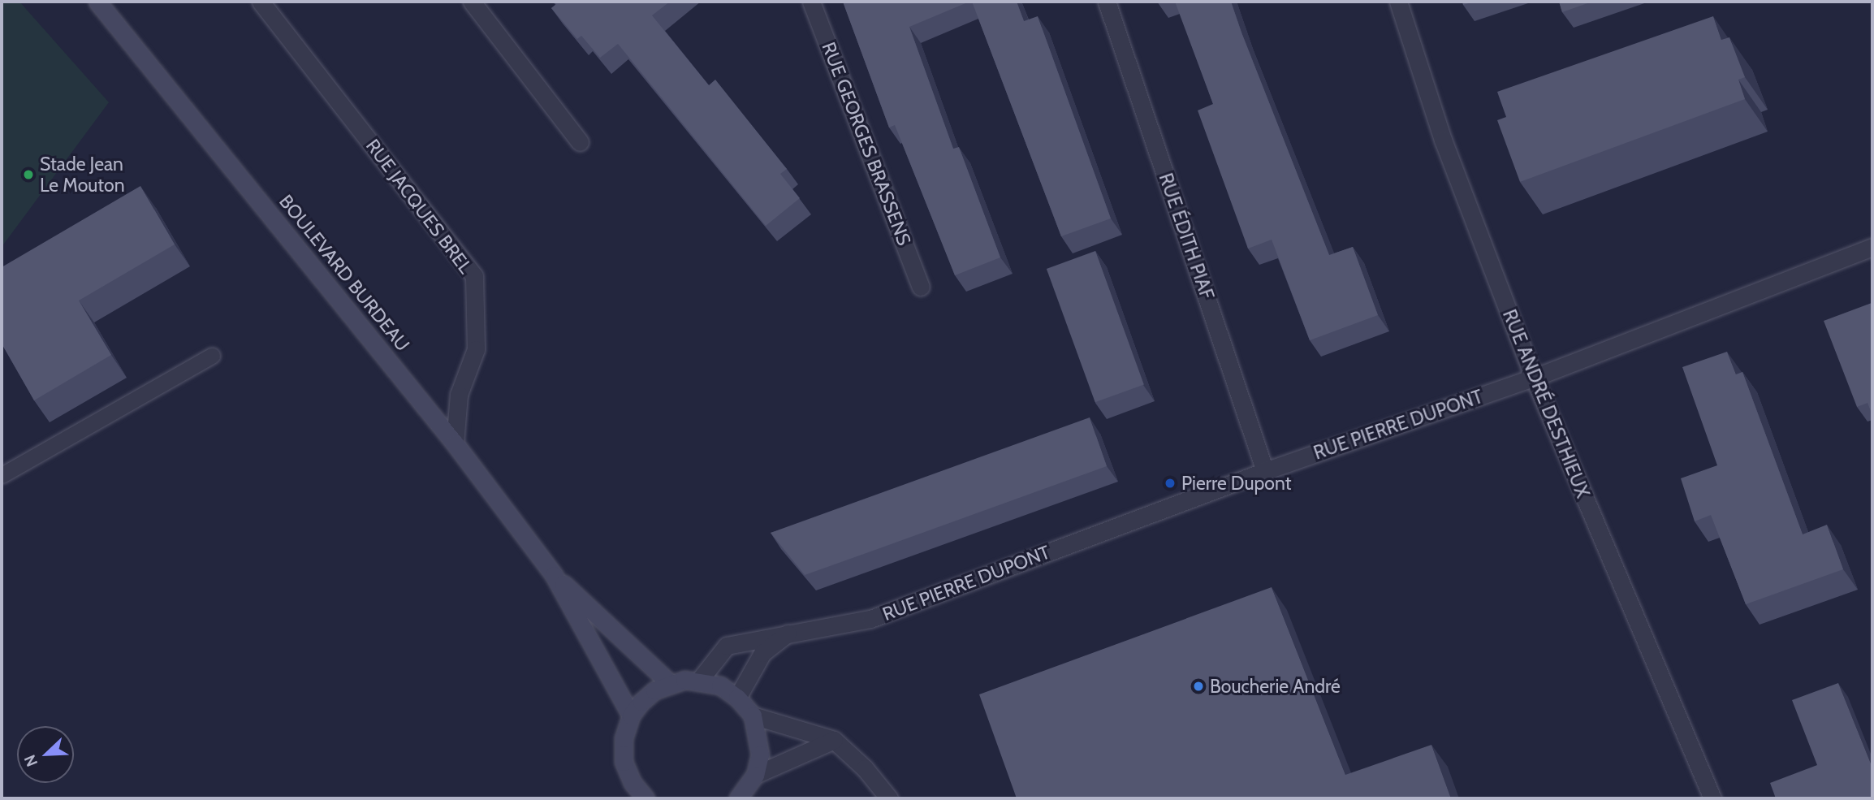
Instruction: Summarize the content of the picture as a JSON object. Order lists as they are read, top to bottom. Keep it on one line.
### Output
{"streets":{"main road":["BOULEVARD BURDEAU"],"street":["RUE GEORGES BRASSENS","RUE JACQUES BREL","RUE ÉDITH PIAF","RUE ANDRÉ DESTHIEUX","RUE PIERRE DUPONT"]},"crossings":[["RUE JACQUES BREL","BOULEVARD BURDEAU"],["RUE ÉDITH PIAF","RUE PIERRE DUPONT"],["RUE ANDRÉ DESTHIEUX","RUE PIERRE DUPONT"]],"places":["Stade Jean Le Mouton","Pierre Dupont","Boucherie André"],"north":"bottom left"}
